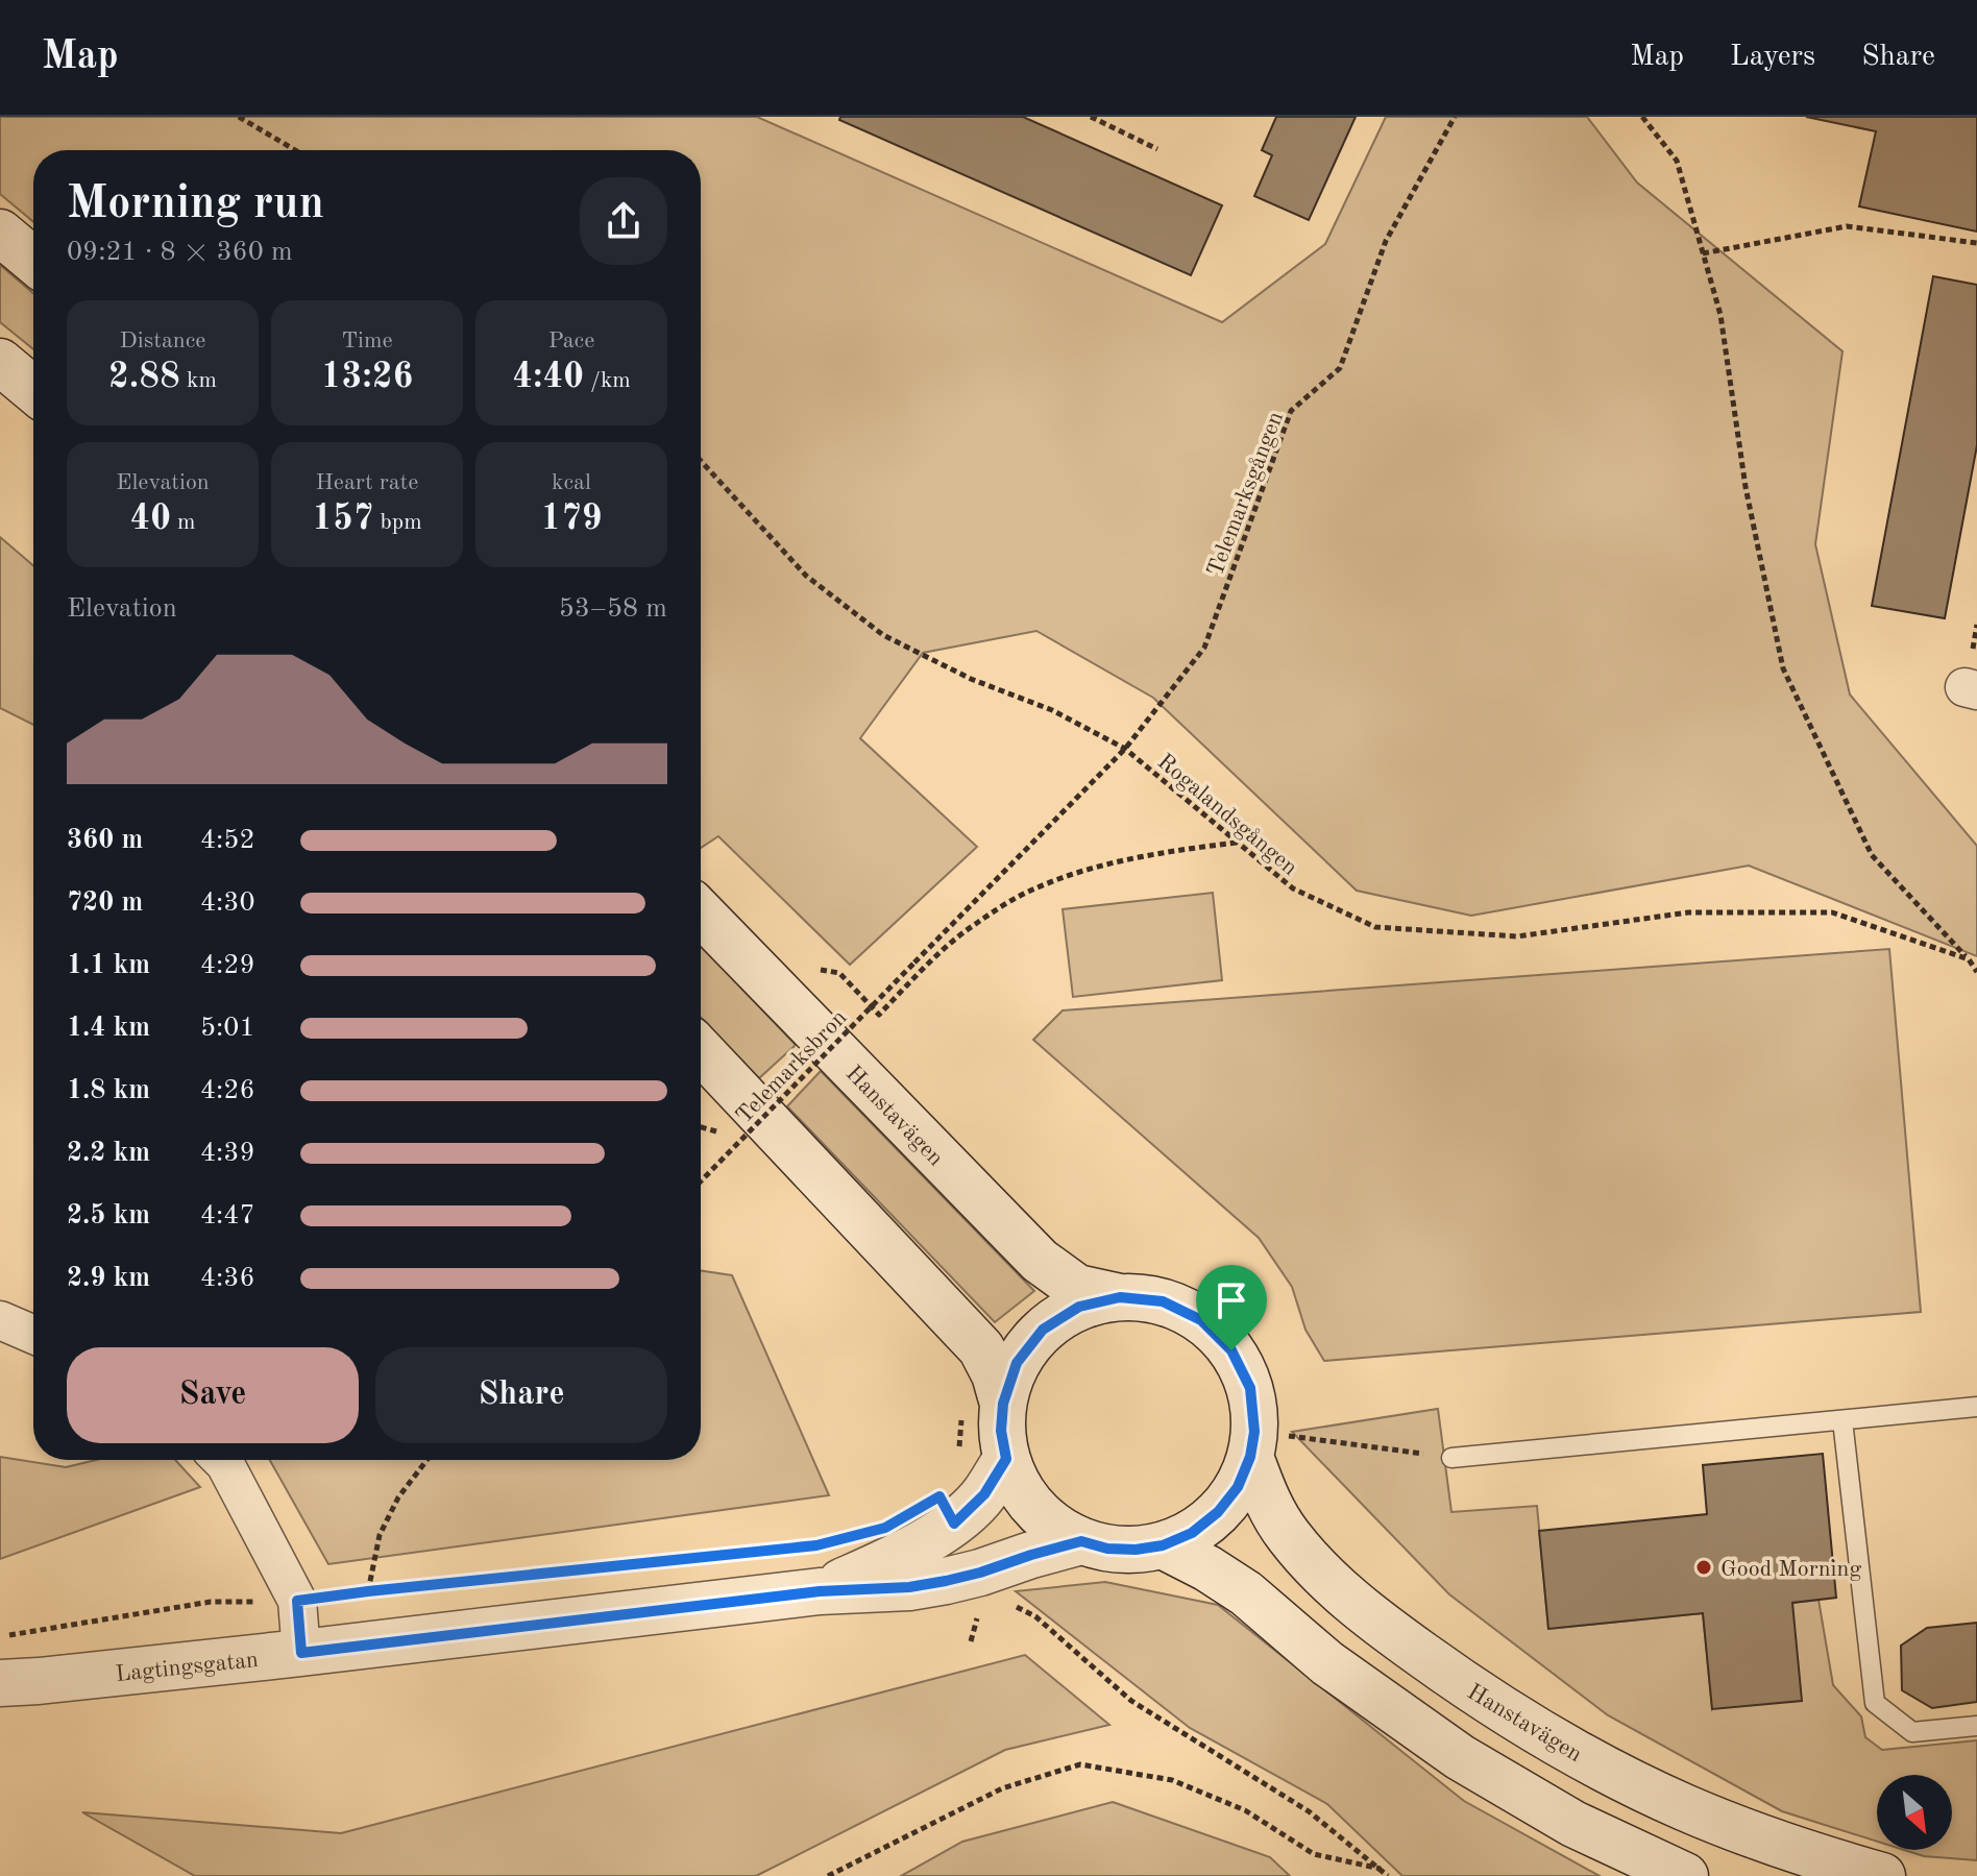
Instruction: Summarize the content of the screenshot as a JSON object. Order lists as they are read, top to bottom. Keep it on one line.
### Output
{"streets":{"main road":["Hanstavägen","Lagtingsgatan"],"path":["Telemarksgången","Rogalandsgången","Telemarksbron"]},"crossings":[["Telemarksgången","Rogalandsgången"],["Telemarksgången","Telemarksbron"],["Hanstavägen","Lagtingsgatan"]],"places":["Good Morning"],"north":"bottom right","page":{"header":"Map","nav":["Map","Layers","Share"],"heading":["Morning run","09:21 · 8 × 360 m"],"stats":[["Distance","2.88 km"],["Time","13:26"],["Pace","4:40 /km"],["Elevation","40 m"],["Heart rate","157 bpm"],["kcal","179"]],"chart":["Elevation","53–58 m"],"list":[{"name":"360 m","note":"4:52"},{"name":"720 m","note":"4:30"},{"name":"1.1 km","note":"4:29"},{"name":"1.4 km","note":"5:01"},{"name":"1.8 km","note":"4:26"},{"name":"2.2 km","note":"4:39"},{"name":"2.5 km","note":"4:47"},{"name":"2.9 km","note":"4:36"}],"buttons":["Save","Share"]}}
